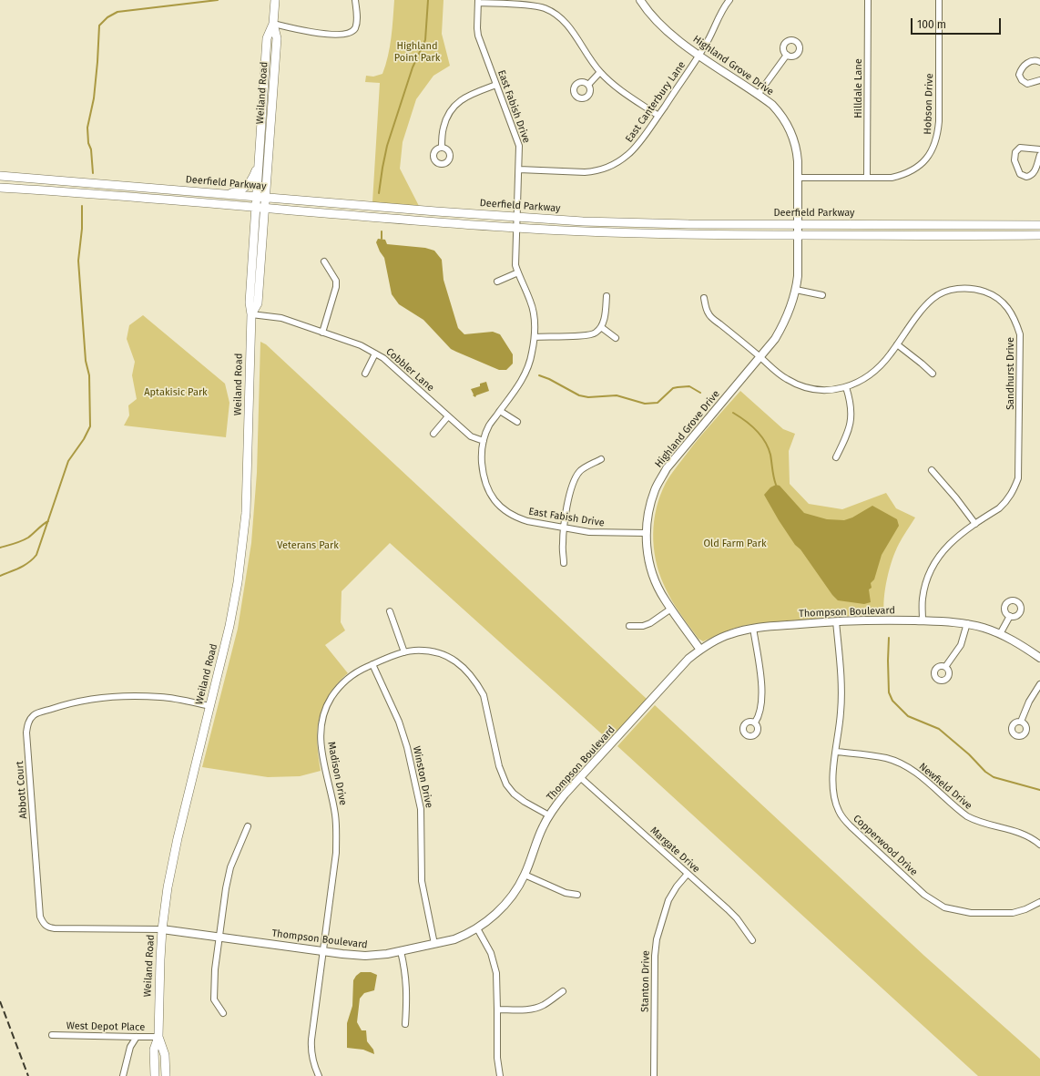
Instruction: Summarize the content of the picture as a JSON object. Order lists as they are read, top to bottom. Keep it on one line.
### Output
{"streets":{"main road":["Weiland Road","Deerfield Parkway"],"street":["Highland Grove Drive","Hilldale Lane","East Canterbury Lane","Hobson Drive","East Fabish Drive","Cobbler Lane","Sandhurst Drive","Thompson Boulevard","Madison Drive","Winston Drive","Newfield Drive","Abbott Court","Copperwood Drive","Margate Drive","Stanton Drive","West Depot Place"]},"crossings":[["Highland Grove Drive","East Canterbury Lane"],["Highland Grove Drive","Hobson Drive"],["Highland Grove Drive","East Fabish Drive"],["Highland Grove Drive","Deerfield Parkway"],["Highland Grove Drive","Sandhurst Drive"],["Highland Grove Drive","Thompson Boulevard"],["Hilldale Lane","Hobson Drive"],["Weiland Road","Deerfield Parkway"],["Weiland Road","Cobbler Lane"],["Weiland Road","Thompson Boulevard"],["Weiland Road","Abbott Court"],["Weiland Road","West Depot Place"],["East Canterbury Lane","East Fabish Drive"],["East Fabish Drive","Deerfield Parkway"],["East Fabish Drive","Cobbler Lane"],["Sandhurst Drive","Thompson Boulevard"],["Thompson Boulevard","Madison Drive"],["Thompson Boulevard","Winston Drive"],["Thompson Boulevard","Abbott Court"],["Thompson Boulevard","Copperwood Drive"],["Thompson Boulevard","Margate Drive"],["Madison Drive","Winston Drive"],["Newfield Drive","Copperwood Drive"],["Margate Drive","Stanton Drive"]],"parks":["Highland Point Park","Aptakisic Park","Old Farm Park","Veterans Park"],"scale_bar":"100 m"}
